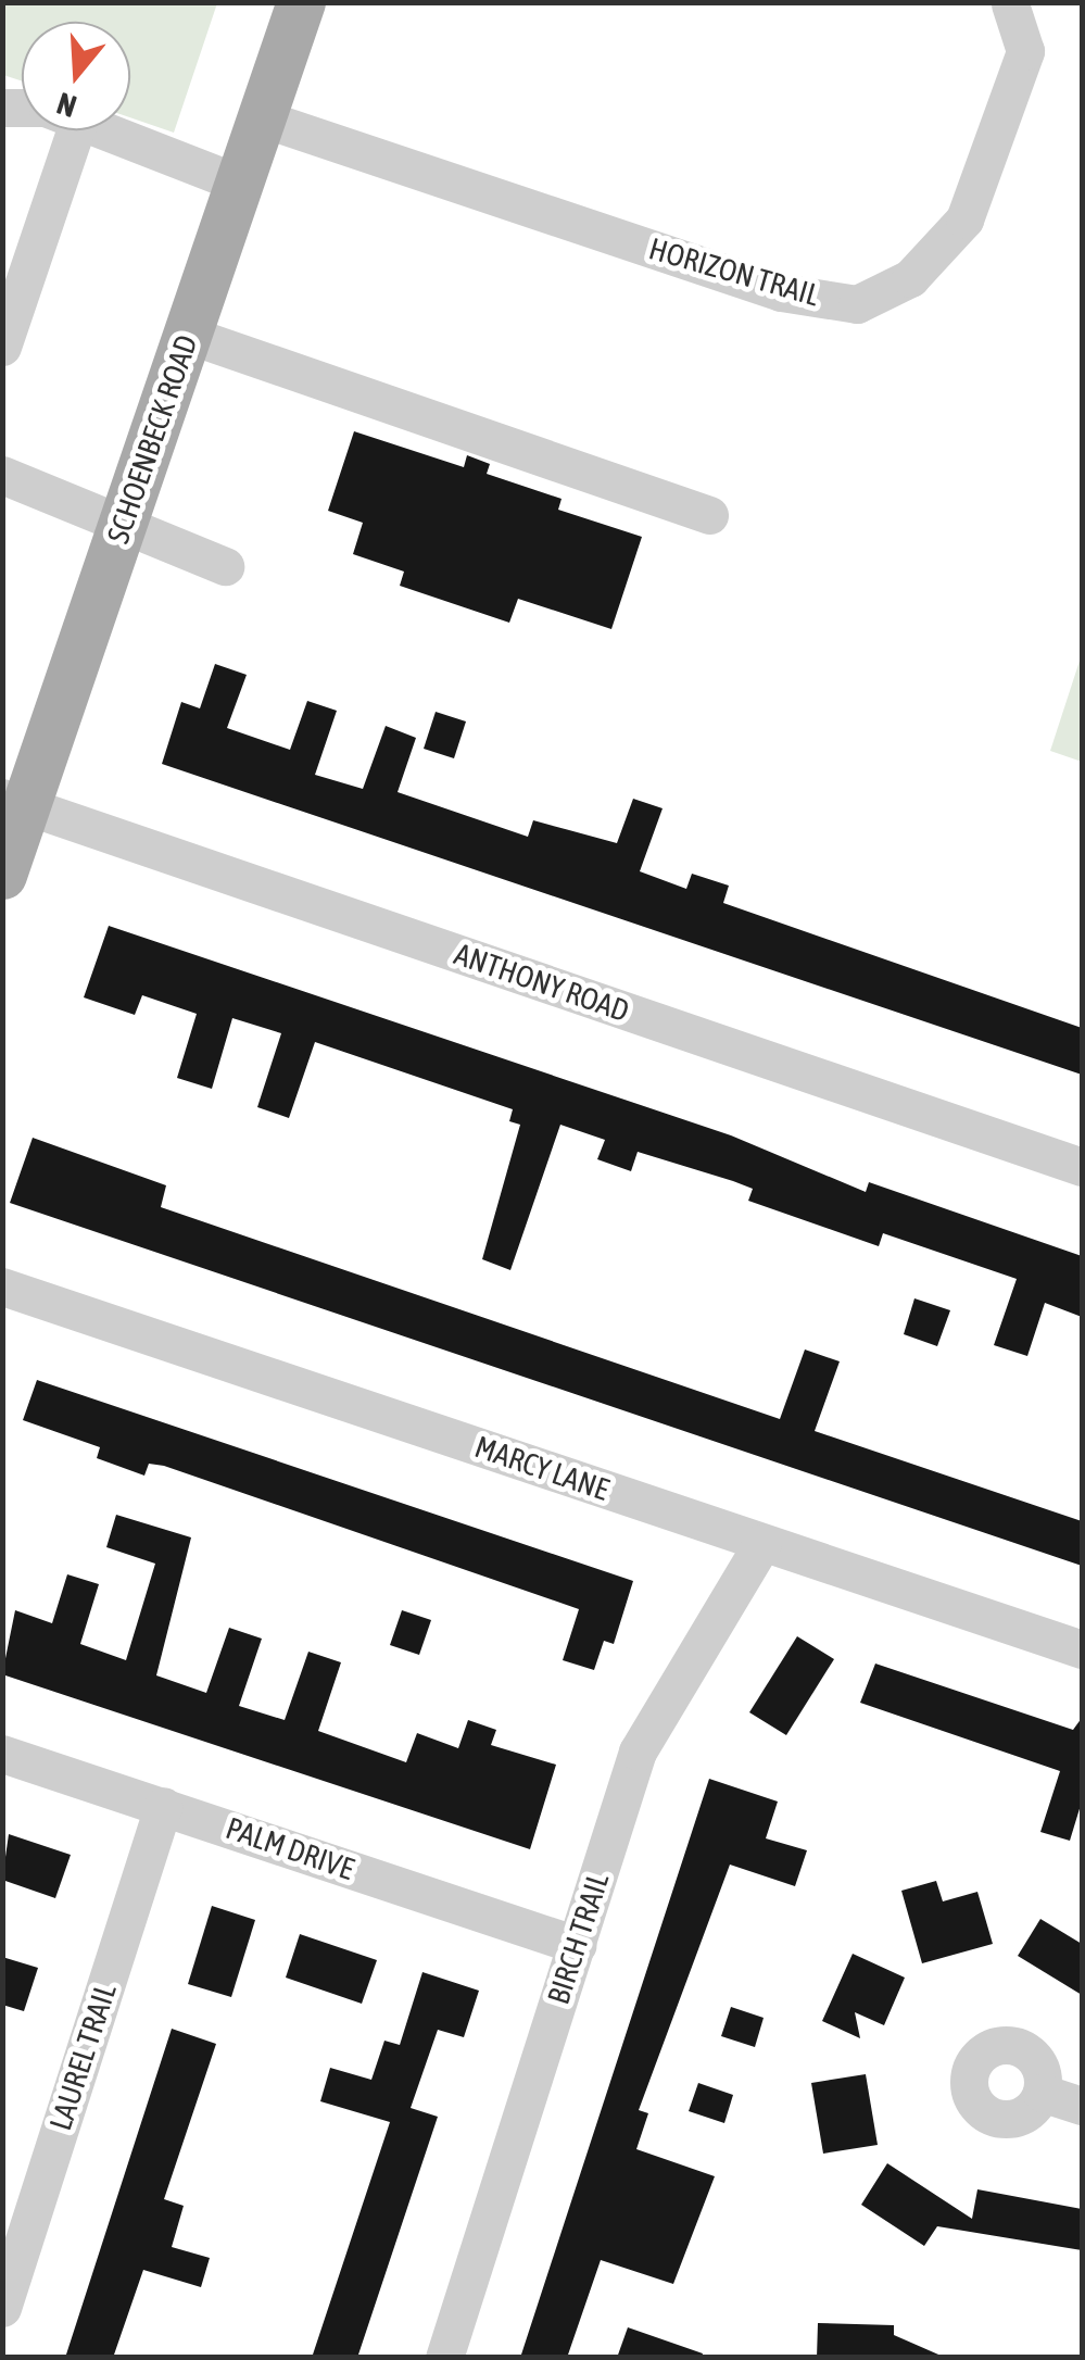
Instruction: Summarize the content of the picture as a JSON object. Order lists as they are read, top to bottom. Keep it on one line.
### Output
{"streets":{"main road":["SCHOENBECK ROAD"],"street":["HORIZON TRAIL","ANTHONY ROAD","MARCY LANE","PALM DRIVE","BIRCH TRAIL","LAUREL TRAIL"]},"crossings":[["HORIZON TRAIL","SCHOENBECK ROAD"],["SCHOENBECK ROAD","ANTHONY ROAD"],["MARCY LANE","BIRCH TRAIL"],["PALM DRIVE","BIRCH TRAIL"],["PALM DRIVE","LAUREL TRAIL"]],"north":"bottom"}
